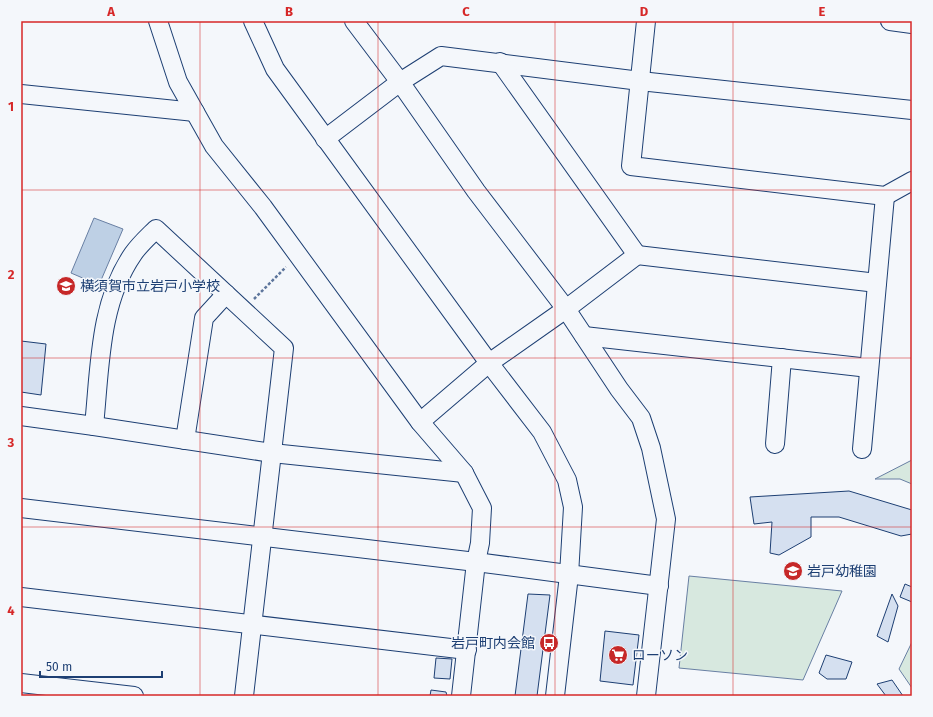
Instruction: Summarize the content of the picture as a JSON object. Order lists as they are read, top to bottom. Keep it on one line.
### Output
{"places":{"school or university":["横須賀市立岩戸小学校","岩戸幼稚園"],"bus stop":["岩戸町内会館"],"supermarket":["ローソン"]},"scale_bar":"50 m","grid":{"columns":["A","B","C","D","E"],"rows":["1","2","3","4"]}}
